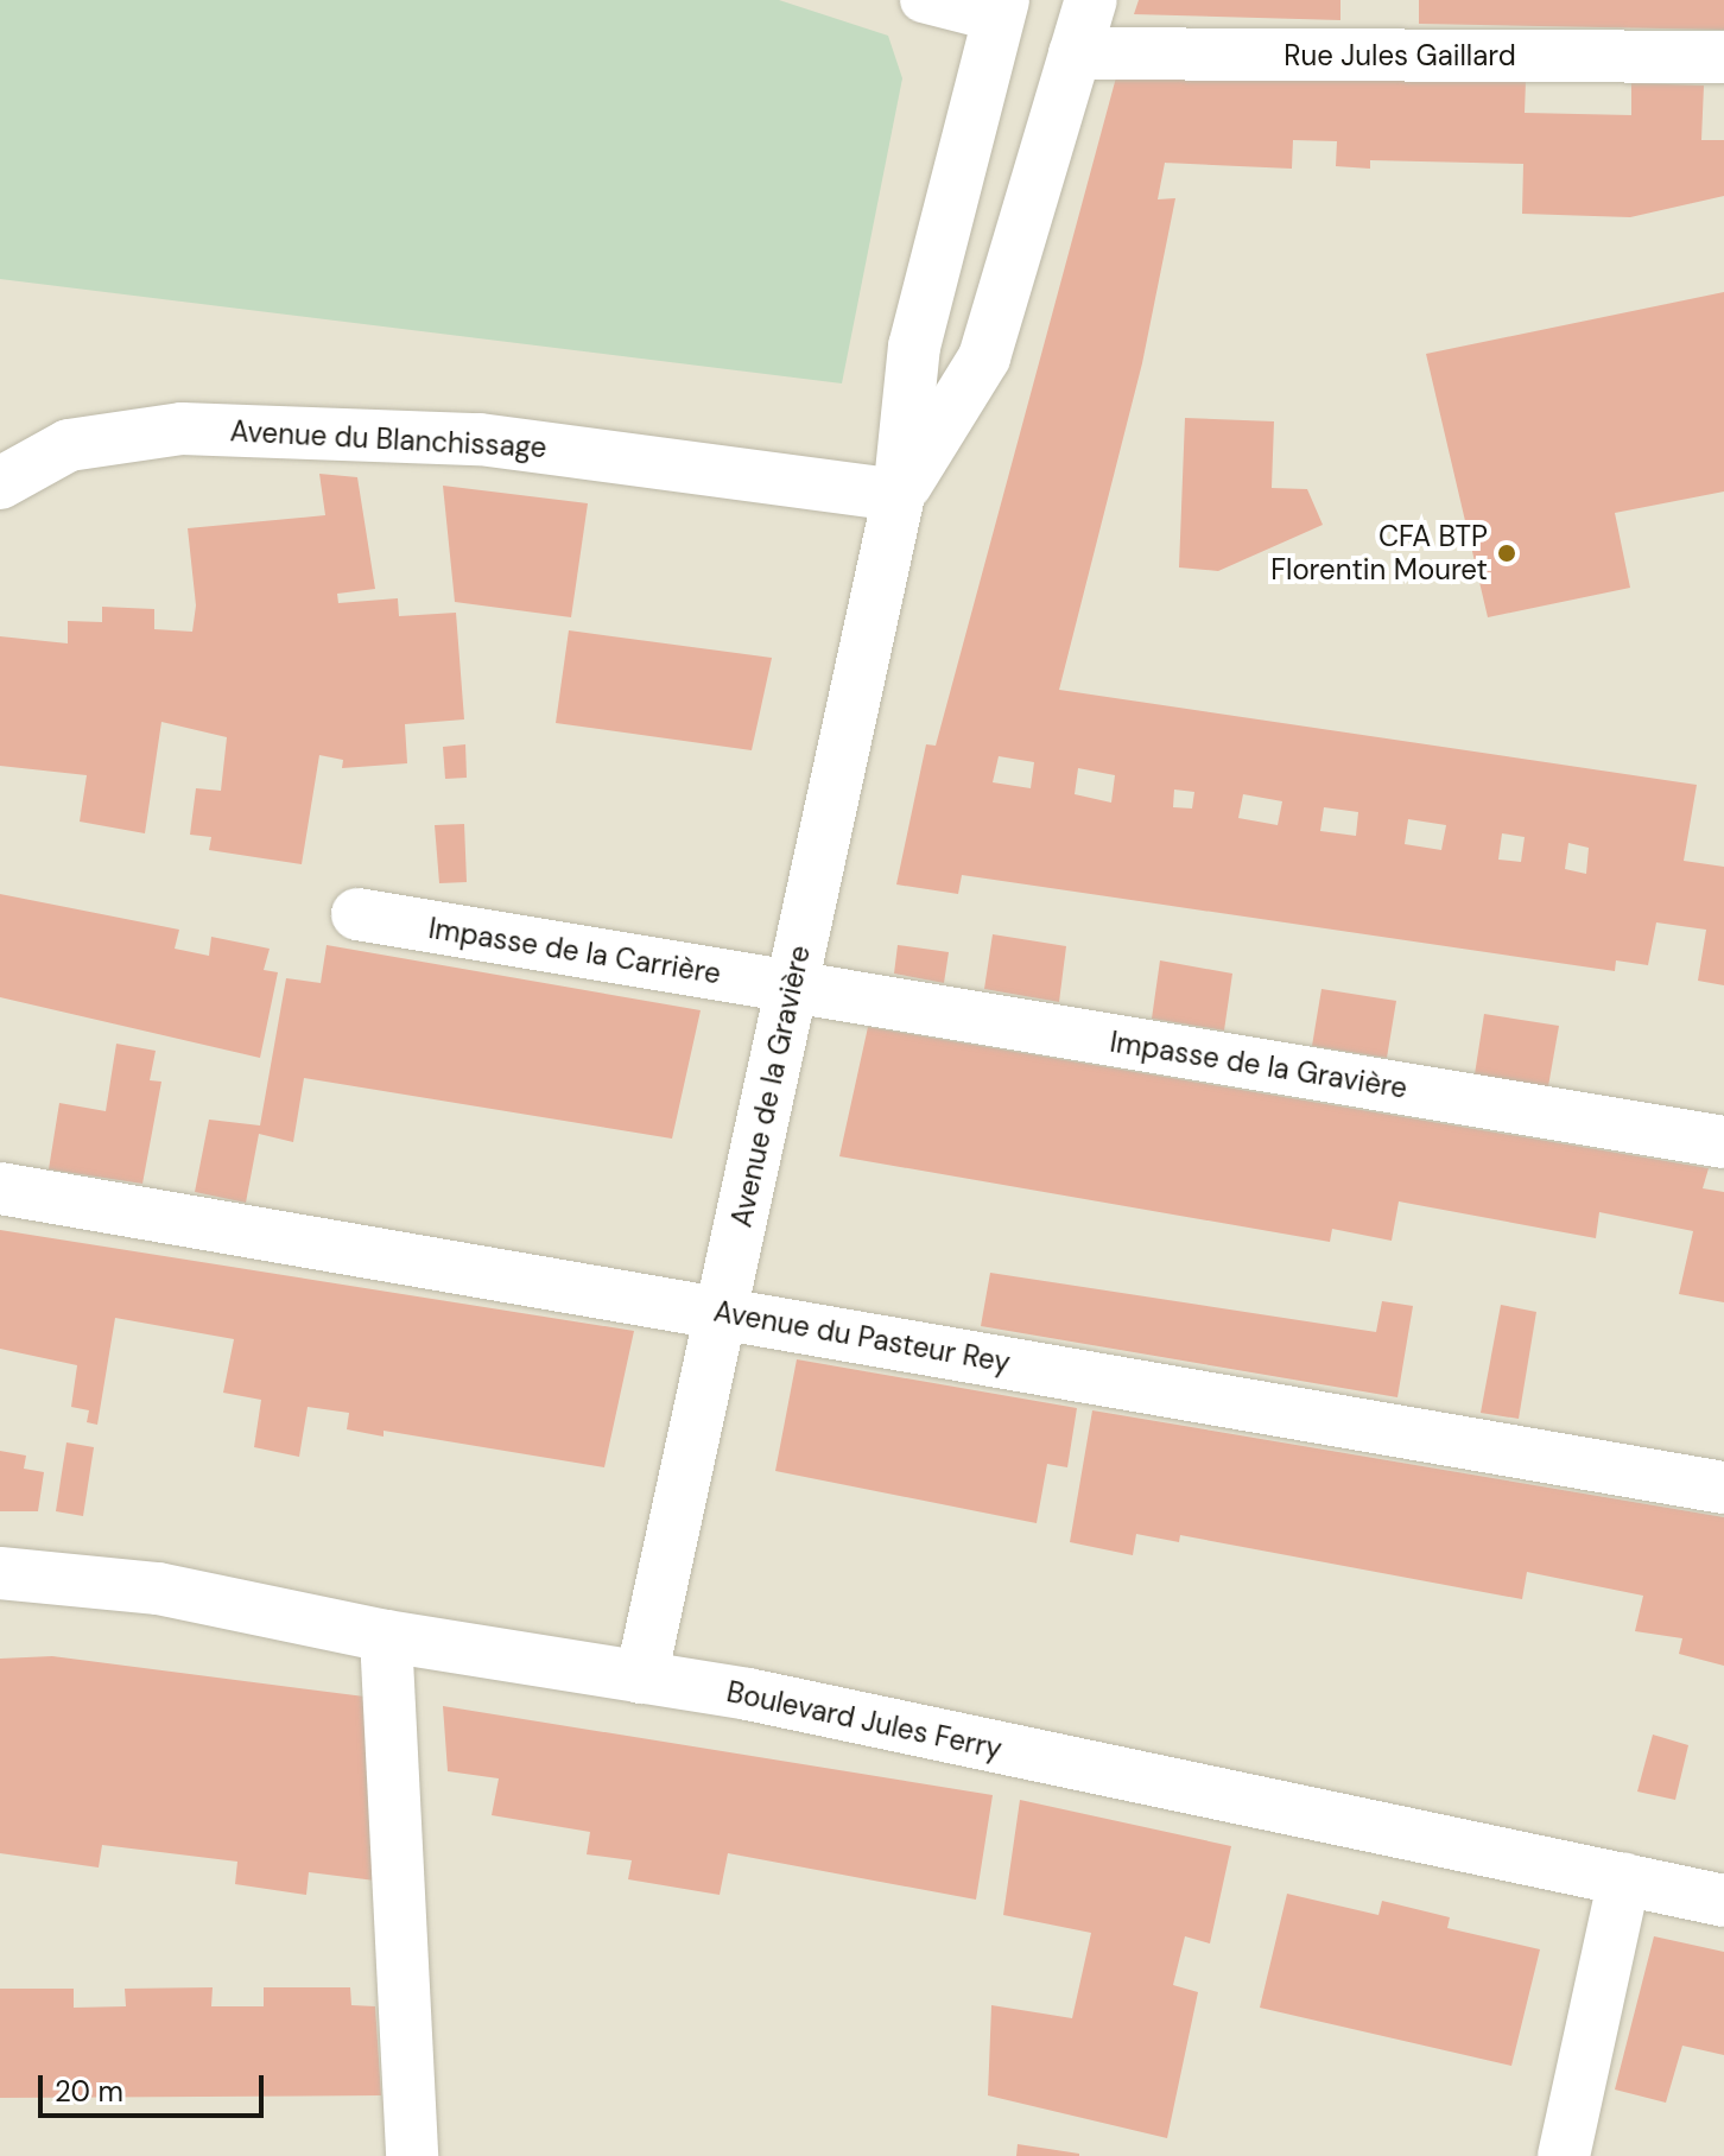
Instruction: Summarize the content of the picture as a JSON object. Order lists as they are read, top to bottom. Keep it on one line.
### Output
{"streets":{"street":["Rue Jules Gaillard","Avenue du Blanchissage","Impasse de la Carrière","Impasse de la Gravière","Avenue de la Gravière","Avenue du Pasteur Rey","Boulevard Jules Ferry"]},"crossings":[["Avenue du Blanchissage","Avenue de la Gravière"],["Impasse de la Carrière","Impasse de la Gravière"],["Impasse de la Carrière","Avenue de la Gravière"],["Impasse de la Gravière","Avenue de la Gravière"],["Avenue de la Gravière","Avenue du Pasteur Rey"],["Avenue de la Gravière","Boulevard Jules Ferry"]],"places":["CFA BTP Florentin Mouret"],"scale_bar":"20 m"}
